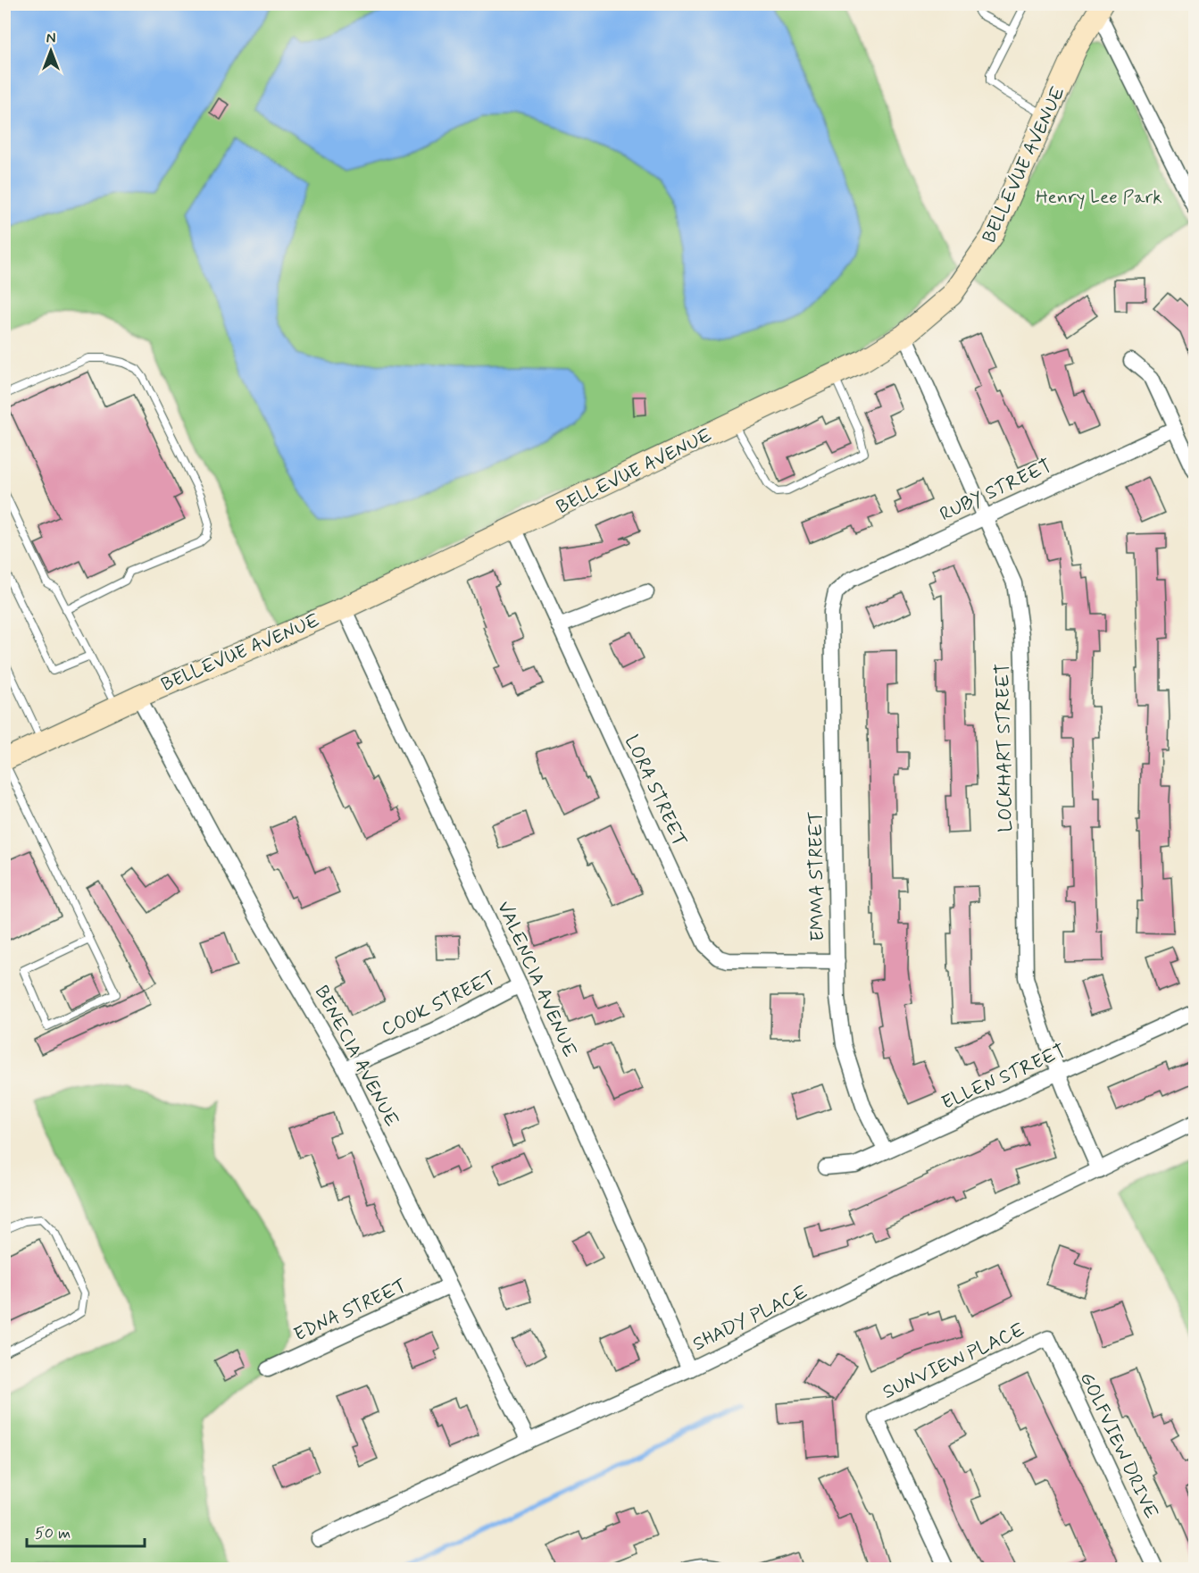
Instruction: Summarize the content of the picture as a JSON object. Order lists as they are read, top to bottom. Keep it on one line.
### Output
{"streets":{"street":["BELLEVUE AVENUE","RUBY STREET","LOCKHART STREET","LORA STREET","EMMA STREET","VALENCIA AVENUE","COOK STREET","BENECIA AVENUE","ELLEN STREET","EDNA STREET","SHADY PLACE","SUNVIEW PLACE","GOLFVIEW DRIVE"]},"crossings":[["BELLEVUE AVENUE","LOCKHART STREET"],["BELLEVUE AVENUE","LORA STREET"],["BELLEVUE AVENUE","VALENCIA AVENUE"],["BELLEVUE AVENUE","BENECIA AVENUE"],["RUBY STREET","LOCKHART STREET"],["RUBY STREET","EMMA STREET"],["LOCKHART STREET","ELLEN STREET"],["LOCKHART STREET","SHADY PLACE"],["LORA STREET","EMMA STREET"],["EMMA STREET","ELLEN STREET"],["VALENCIA AVENUE","COOK STREET"],["VALENCIA AVENUE","SHADY PLACE"],["COOK STREET","BENECIA AVENUE"],["BENECIA AVENUE","EDNA STREET"],["BENECIA AVENUE","SHADY PLACE"],["SUNVIEW PLACE","GOLFVIEW DRIVE"]],"parks":["Henry Lee Park"],"scale_bar":"50 m","north":"top"}
